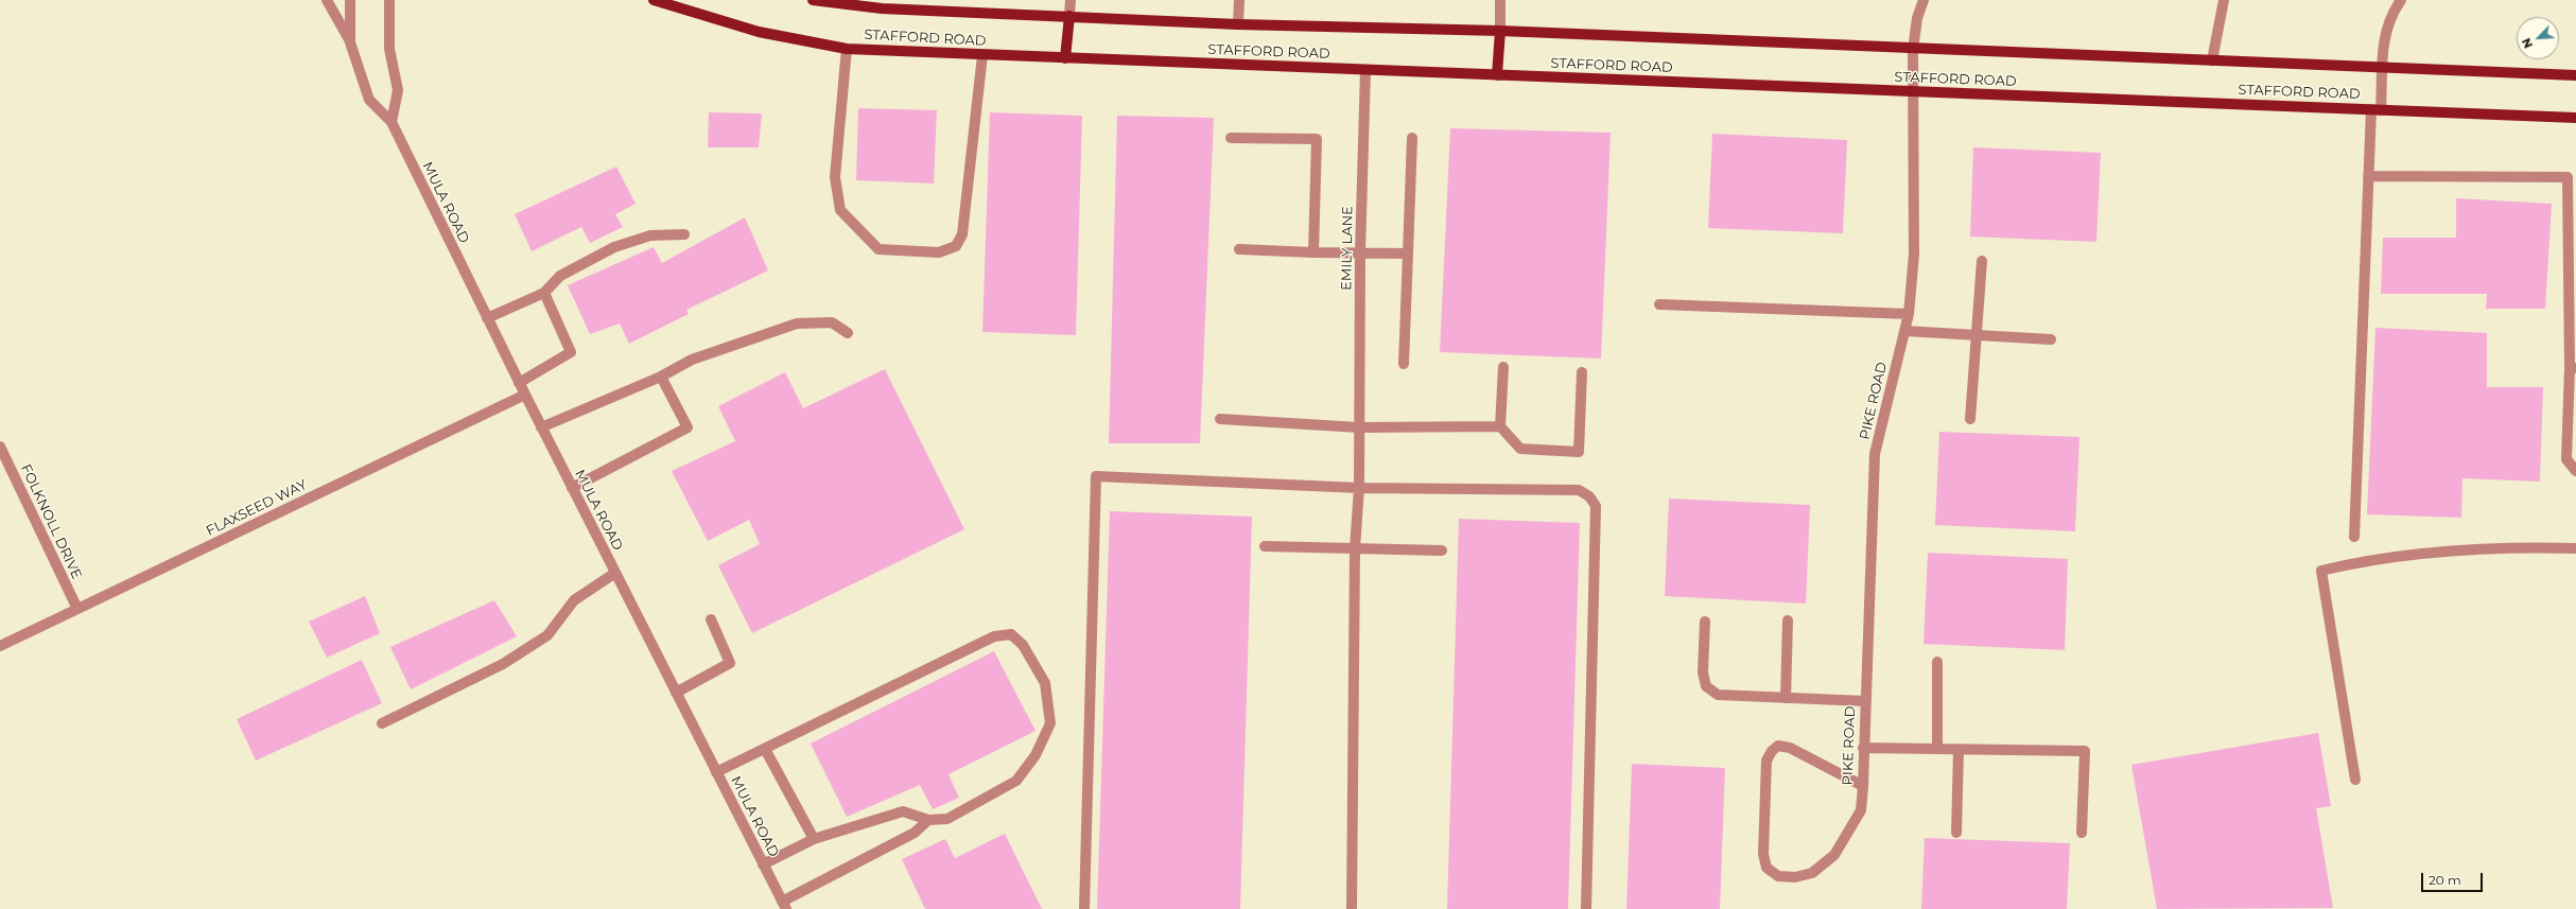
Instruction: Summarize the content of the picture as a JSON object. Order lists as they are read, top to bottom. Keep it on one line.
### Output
{"streets":{"main road":["STAFFORD ROAD"],"street":["MULA ROAD","EMILY LANE","PIKE ROAD","FLAXSEED WAY","FOLKNOLL DRIVE"]},"crossings":[["STAFFORD ROAD","EMILY LANE"],["STAFFORD ROAD","PIKE ROAD"],["MULA ROAD","FLAXSEED WAY"],["FLAXSEED WAY","FOLKNOLL DRIVE"]],"scale_bar":"20 m","north":"bottom left"}
